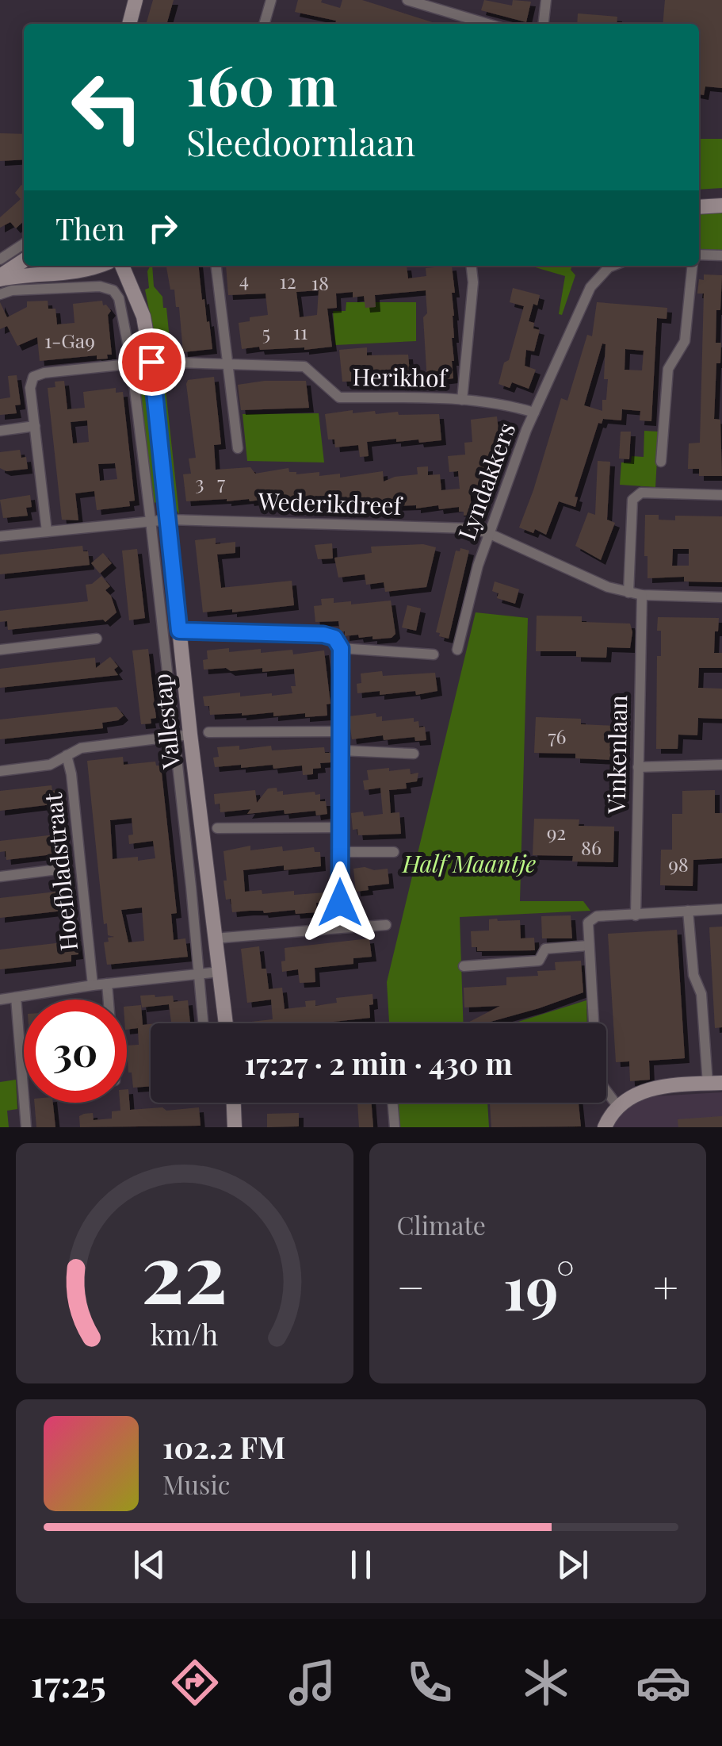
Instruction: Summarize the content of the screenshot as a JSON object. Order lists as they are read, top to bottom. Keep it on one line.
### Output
{"streets":{"street":["Herikhof","Lyndakkers","Wederikdreef","Vallestap","Vinkenlaan","Hoefbladstraat"]},"crossings":[["Herikhof","Lyndakkers"],["Herikhof","Vallestap"],["Lyndakkers","Wederikdreef"],["Wederikdreef","Vallestap"],["Wederikdreef","Vinkenlaan"]],"parks":["Half Maantje"],"house_numbers":["4","12","18","11","5","1-Ga9","3","7","76","92","86","98"],"page":{"turn":["160 m","Sleedoornlaan"],"then":"Then","limit":"30","trip":"17:27 · 2 min · 430 m","tile":"Climate","heat":["−","19°","+"],"song":["102.2 FM","Music"],"tabs":"17:25","gauge":["22","km/h"]}}
